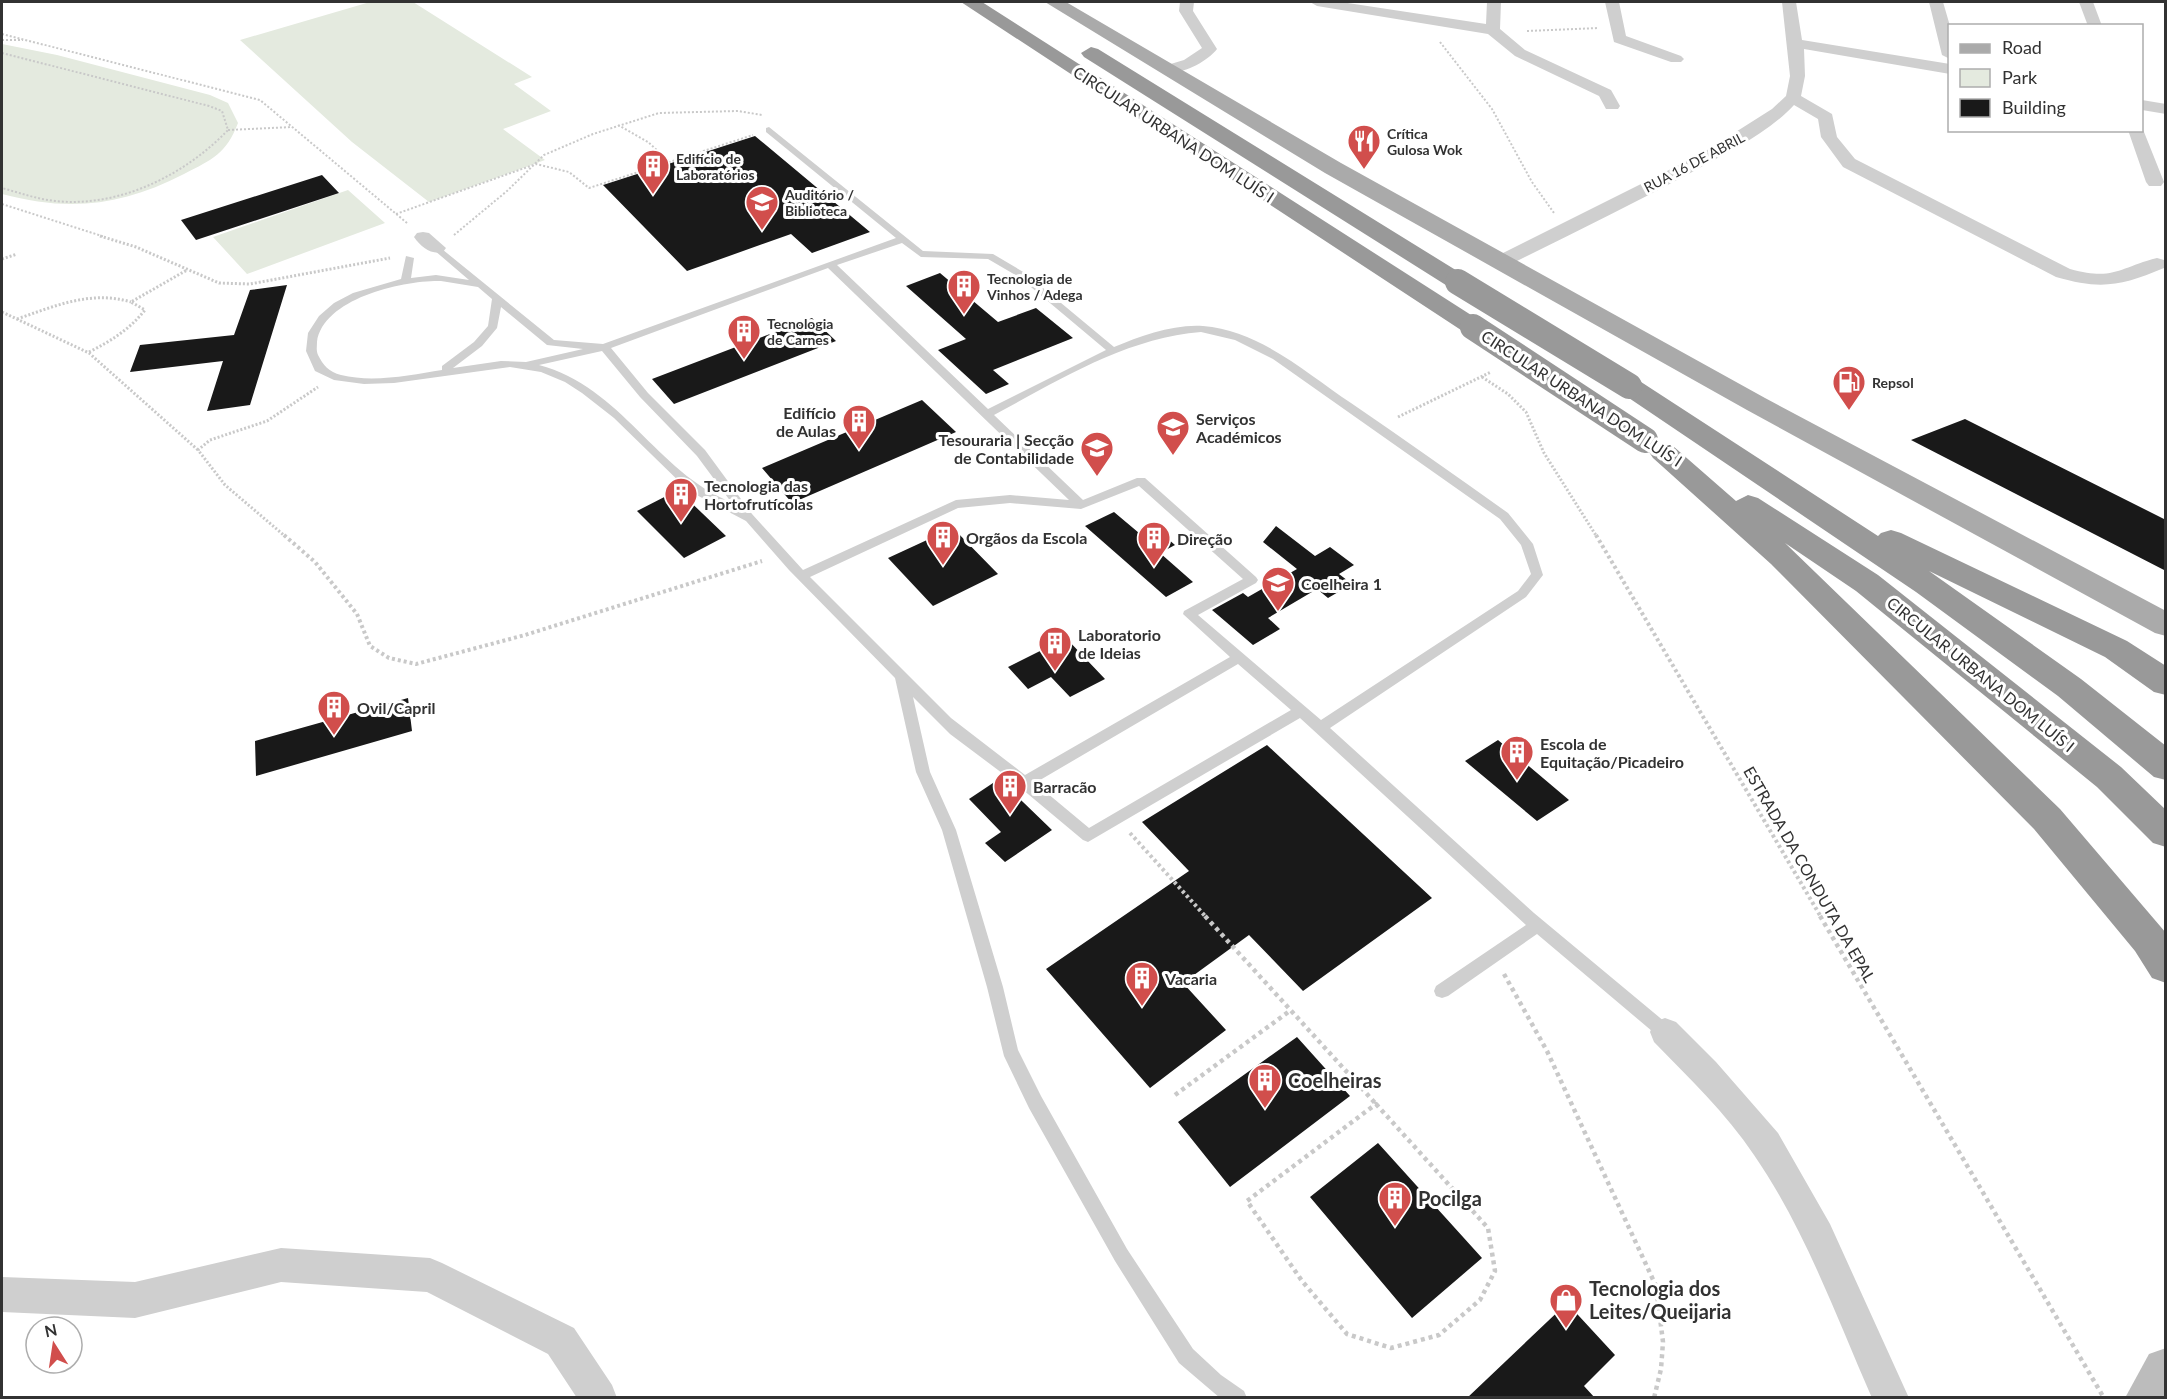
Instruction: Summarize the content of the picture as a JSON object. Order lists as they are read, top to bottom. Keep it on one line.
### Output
{"streets":{"highway":["CIRCULAR URBANA DOM LUÍS I"],"street":["RUA 16 DE ABRIL"],"path":["ESTRADA DA CONDUTA DA EPAL"]},"places":{"restaurant":["Crítica Gulosa Wok"],"building":["Edifício de Laboratórios","Tecnologia de Vinhos / Adega","Tecnologia de Carnes","Edifício de Aulas","Tecnologia das Hortofrutícolas","Orgãos da Escola","Direção","Laboratorio de Ideias","Ovil/Capril","Escola de Equitação/Picadeiro","Barracão","Vacaria","Coelheiras","Pocilga"],"school or university":["Auditório / Biblioteca","Serviços Académicos","Tesouraria | Secção de Contabilidade","Coelheira 1"],"fuel station":["Repsol"],"shop":["Tecnologia dos Leites/Queijaria"]},"legend":["Road","Park","Building"],"north":"top"}
